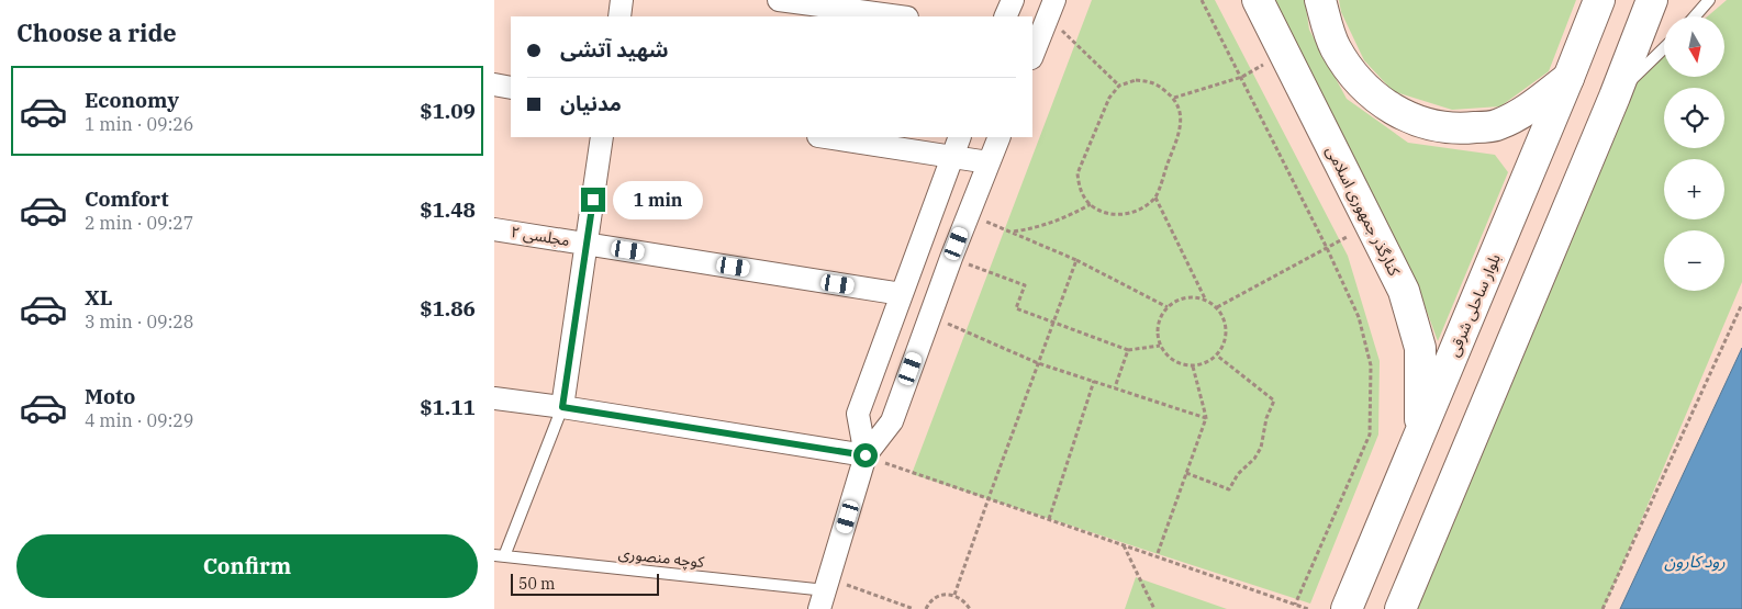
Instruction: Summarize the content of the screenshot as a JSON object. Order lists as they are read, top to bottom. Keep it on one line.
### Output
{"streets":{"main road":["کنارگذر جمهوری اسلامی","بلوار ساحلی شرقی"],"street":["مجلسی ۲"],"lane":["کوچه منصوری"]},"crossings":[["کنارگذر جمهوری اسلامی","بلوار ساحلی شرقی"]],"water":["رود کارون"],"scale_bar":"50 m","north":"bottom","page":{"heading":"Choose a ride","map_buttons":["+","−"],"banner":["شهید آتشی","مدنیان"],"list":[{"name":"Economy","note":"1 min · 09:26","value":"$1.09"},{"name":"Comfort","note":"2 min · 09:27","value":"$1.48"},{"name":"XL","note":"3 min · 09:28","value":"$1.86"},{"name":"Moto","note":"4 min · 09:29","value":"$1.11"}],"bubble":"1 min","buttons":"Confirm","scale":"50 m"}}
